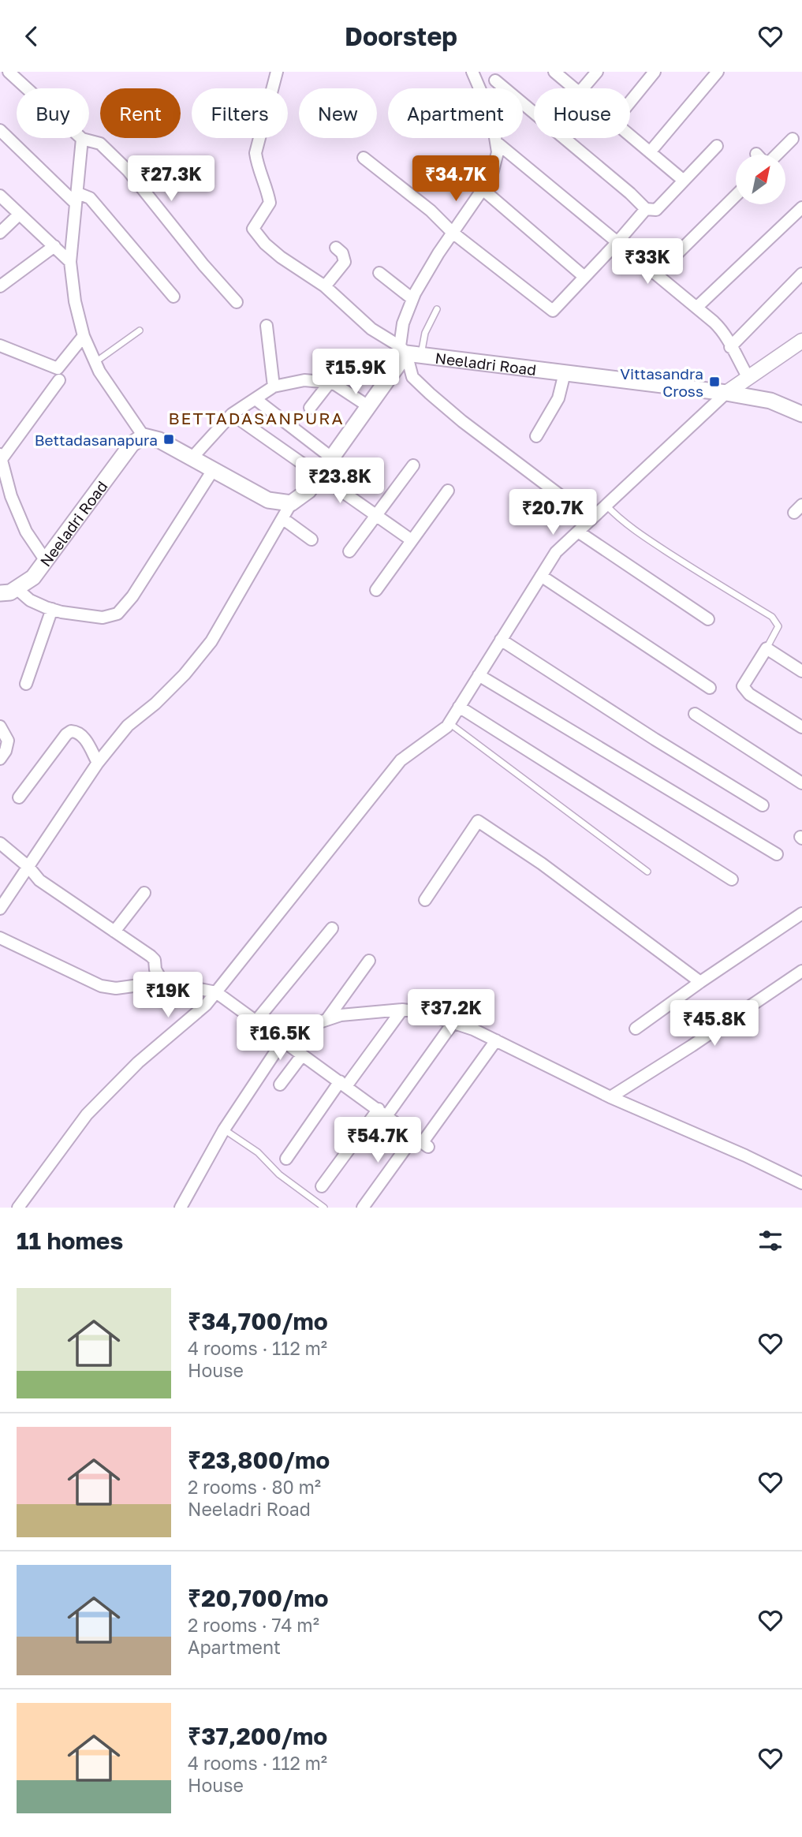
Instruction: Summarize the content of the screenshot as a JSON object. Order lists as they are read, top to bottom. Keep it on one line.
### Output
{"streets":{"main road":["Neeladri Road"]},"districts":["BETTADASANPURA"],"places":{"transit":["Vittasandra Cross","Bettadasanapura"]},"north":"top right","page":{"header":"Doorstep","chip":["Buy","Rent","Filters","New","Apartment","House"],"price":["₹27.3K","₹34.7K","₹33K","₹15.9K","₹23.8K","₹20.7K","₹19K","₹37.2K","₹45.8K","₹16.5K","₹54.7K"],"heading":"11 homes","list":[{"name":"₹34,700/mo","note":"4 rooms · 112 m² · House"},{"name":"₹23,800/mo","note":"2 rooms · 80 m² · Neeladri Road"},{"name":"₹20,700/mo","note":"2 rooms · 74 m² · Apartment"},{"name":"₹37,200/mo","note":"4 rooms · 112 m² · House"}]}}
